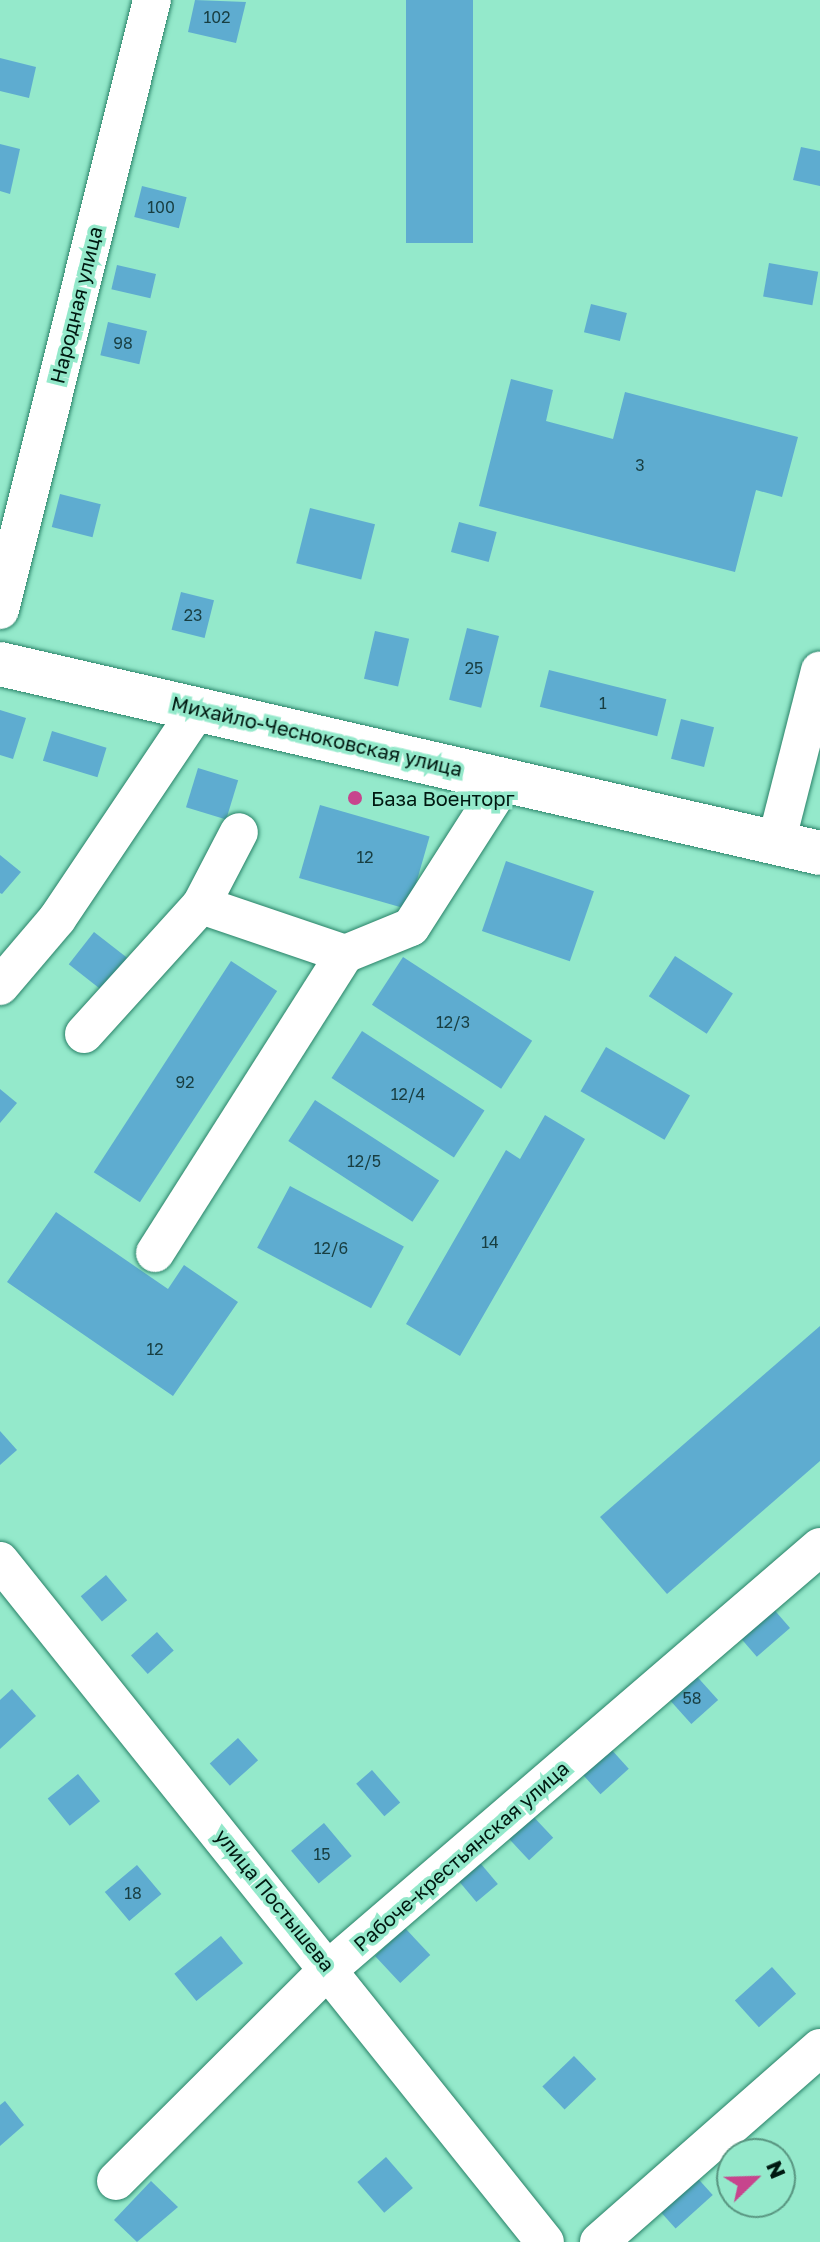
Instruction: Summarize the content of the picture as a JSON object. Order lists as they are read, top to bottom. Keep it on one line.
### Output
{"streets":{"main road":["Михайло-Чесноковская улица"],"street":["Народная улица","Рабоче-крестьянская улица","улица Постышева"]},"crossings":[["Рабоче-крестьянская улица","улица Постышева"]],"places":["База Военторг"],"house_numbers":["102","100","98","3","23","25","1","12","12/3","92","12/4","12/5","14","12/6","12","58","15","18"],"north":"top right"}
